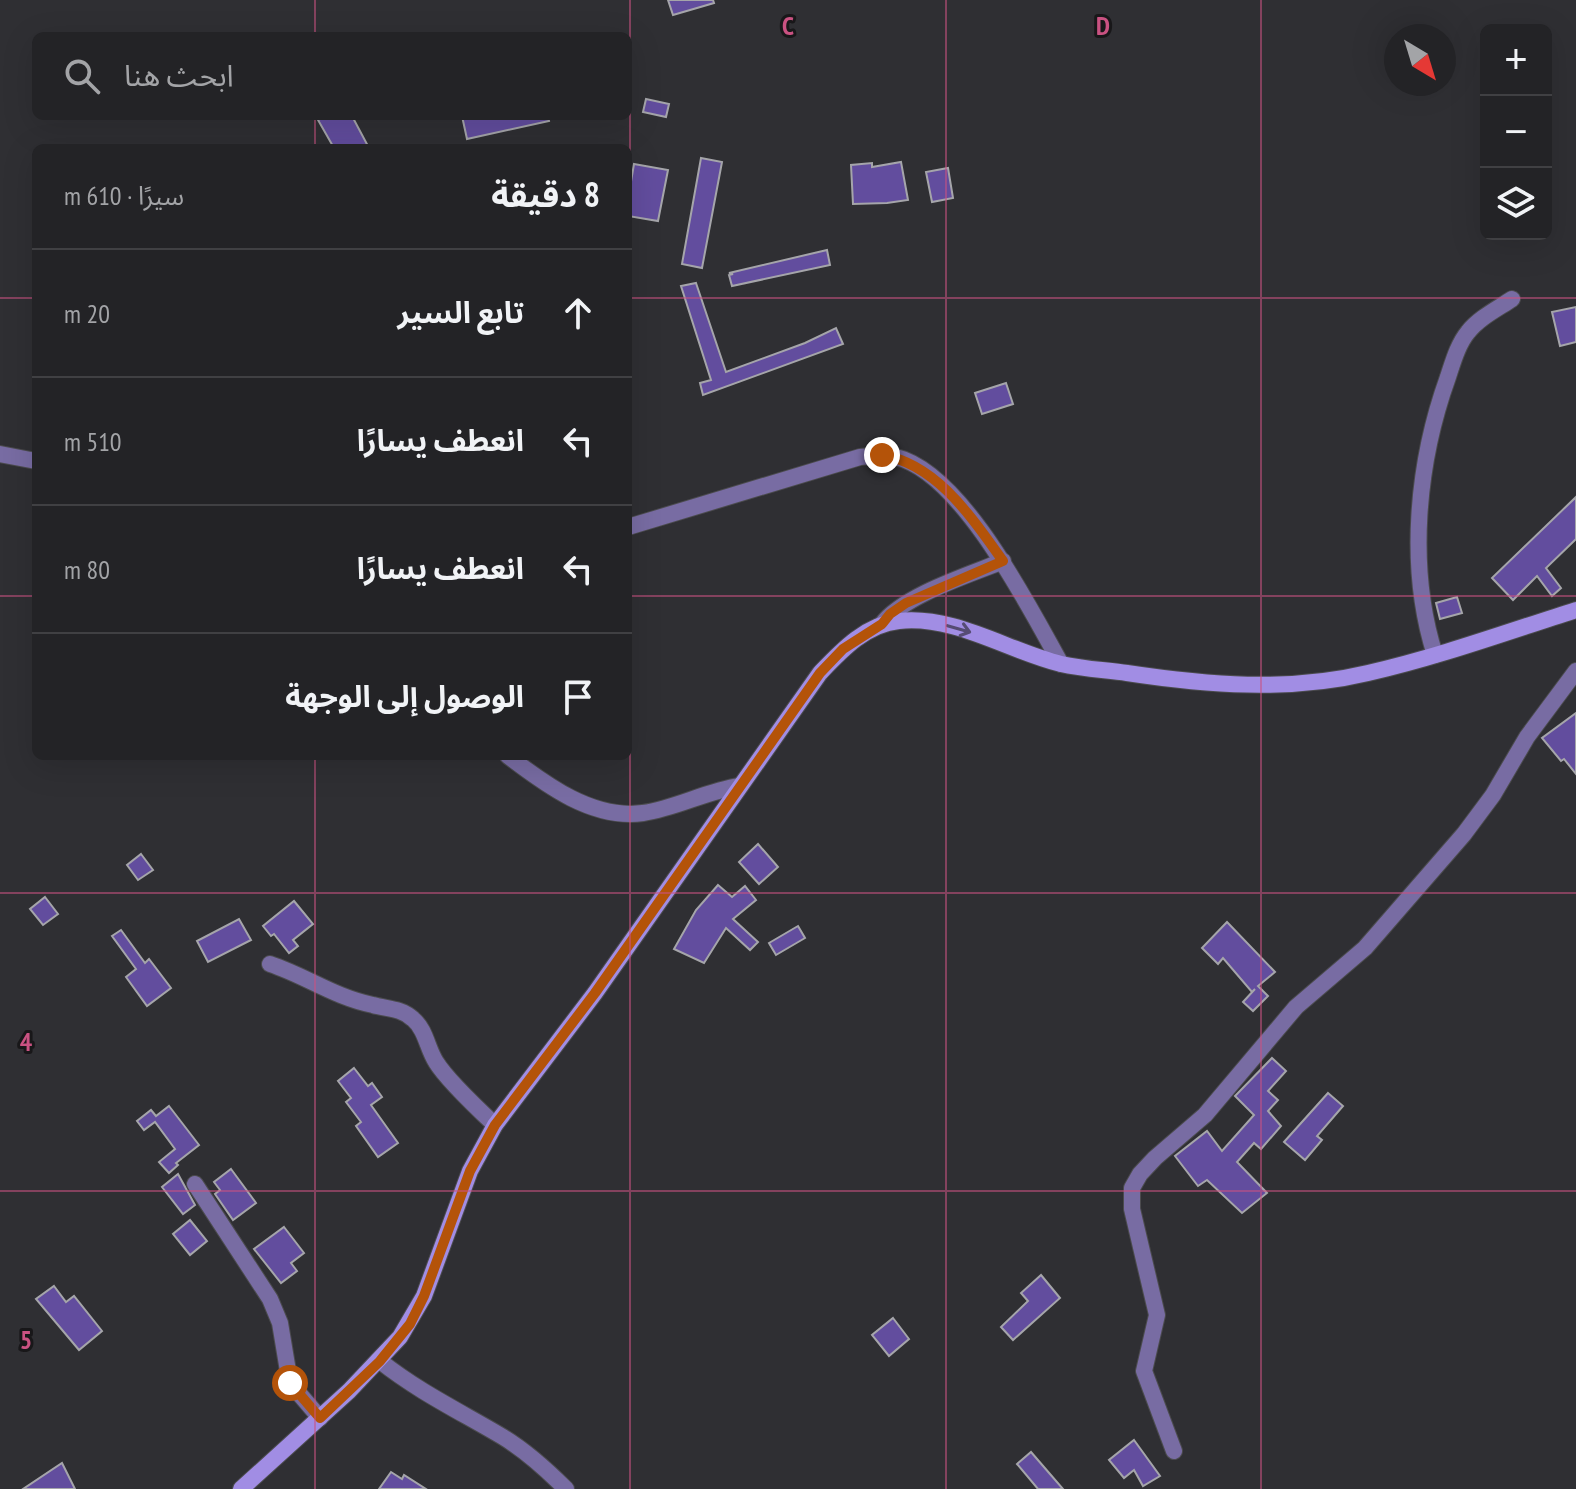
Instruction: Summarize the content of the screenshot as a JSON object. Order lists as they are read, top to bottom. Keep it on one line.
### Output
{"north":"bottom right","page":{"map_buttons":["+","−"],"search":"ابحث هنا","heading":["8 دقيقة","سيرًا · 610 m"],"list":[["تابع السير","20 m"],["انعطف يسارًا","510 m"],["انعطف يسارًا","80 m"],"الوصول إلى الوجهة"]},"grid":{"columns":["C","D"],"rows":["4","5"]}}
